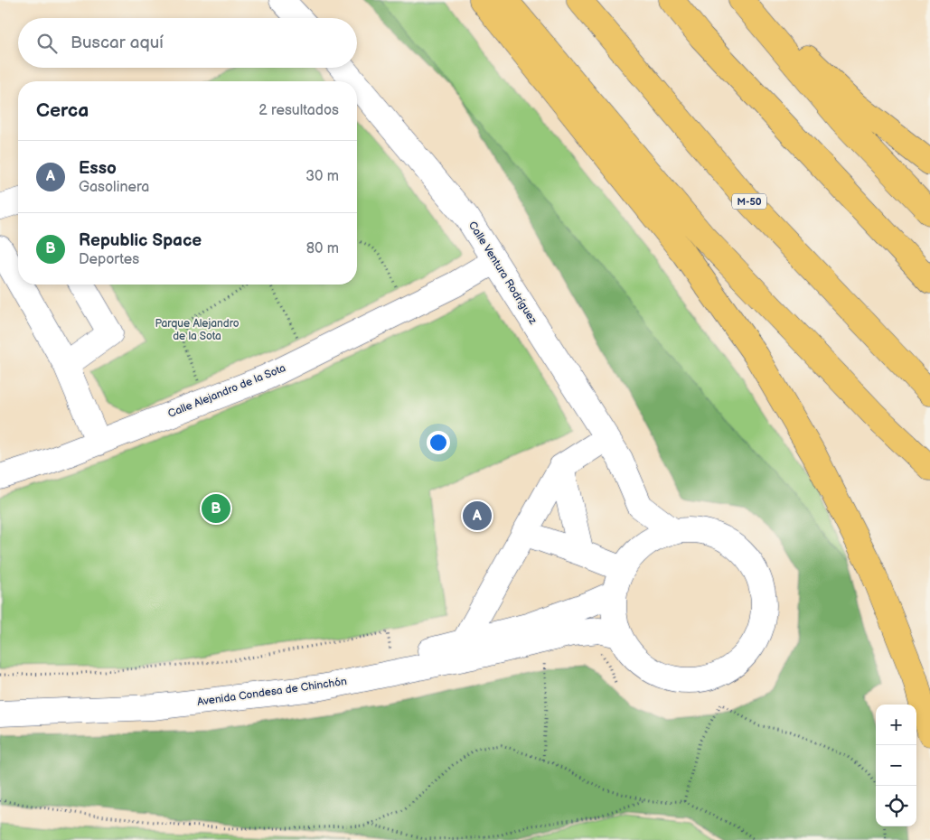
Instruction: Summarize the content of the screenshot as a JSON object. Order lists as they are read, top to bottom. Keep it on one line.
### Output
{"streets":{"highway":["M-50"],"street":["Calle Ventura Rodríguez","Calle Alejandro de la Sota","Avenida Condesa de Chinchón"]},"crossings":[["Calle Ventura Rodríguez","Calle Alejandro de la Sota"],["Calle Ventura Rodríguez","Avenida Condesa de Chinchón"]],"parks":["Parque Alejandro de la Sota"],"page":{"search":"Buscar aquí","heading":["Cerca","2 resultados"],"list":[{"mark":"A","name":"Esso","note":"Gasolinera","value":"30 m"},{"mark":"B","name":"Republic Space","note":"Deportes","value":"80 m"}],"pins":["B","A"],"map_buttons":["+","−"]}}
